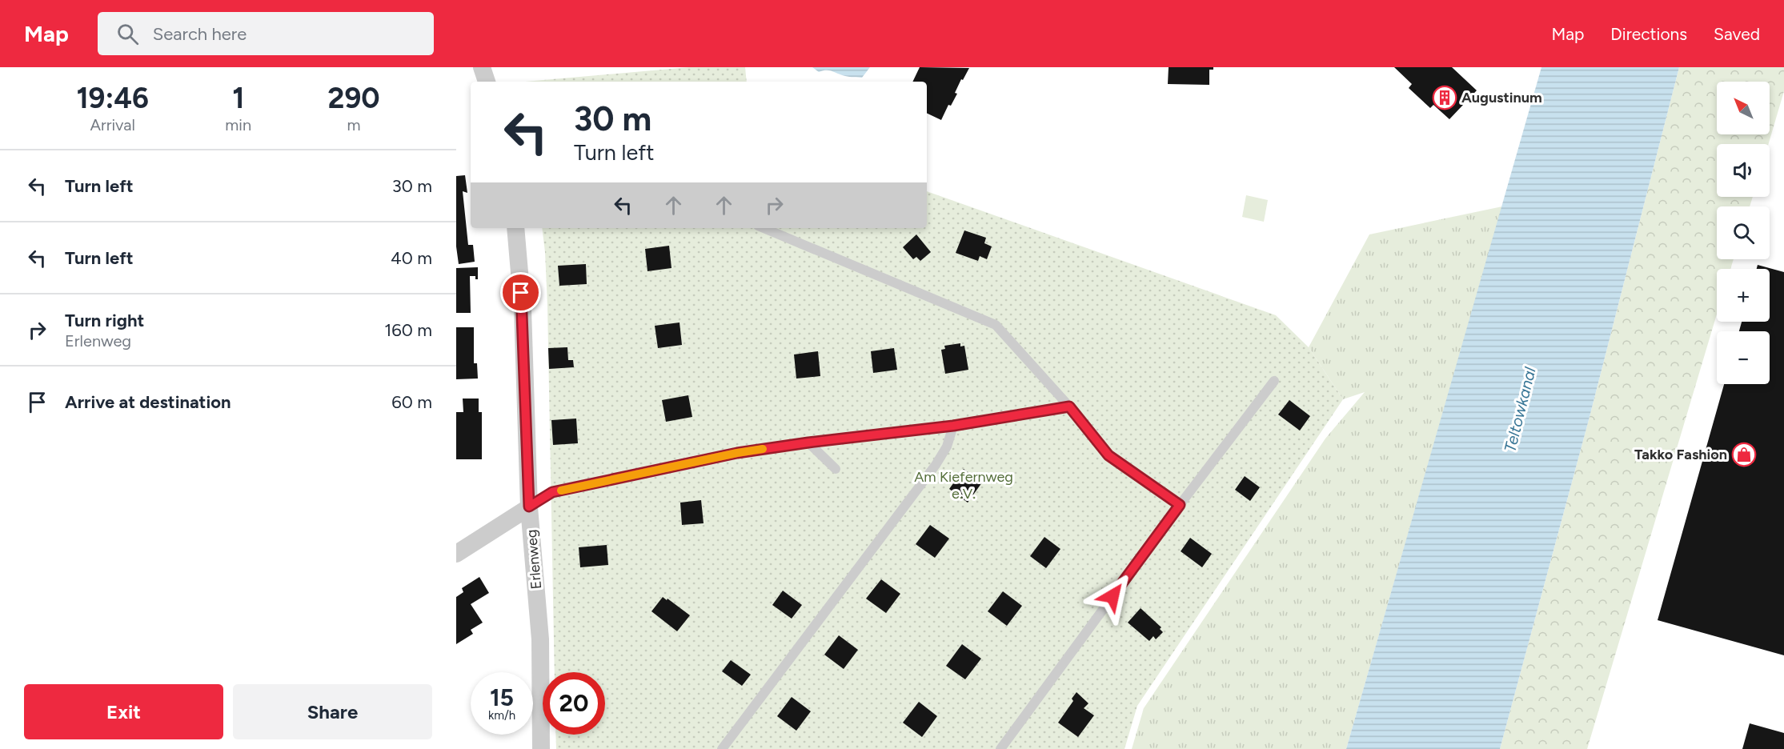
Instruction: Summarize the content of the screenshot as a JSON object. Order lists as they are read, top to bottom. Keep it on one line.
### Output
{"streets":{"street":["Erlenweg"]},"water":["Teltowkanal"],"parks":["Am Kiefernweg e.V."],"places":{"building":["Augustinum"],"shop":["Takko Fashion"]},"north":"top left","page":{"header":"Map","search":"Search here","nav":["Map","Directions","Saved"],"eta":["19:46","Arrival","1","min","290","m"],"map_buttons":["+","−"],"turn":["30 m","Turn left"],"list":[{"name":"Turn left","value":"30 m"},{"name":"Turn left","value":"40 m"},{"name":"Turn right","note":"Erlenweg","value":"160 m"},{"name":"Arrive at destination","value":"60 m"}],"speed":"15 km/h","limit":"20","buttons":["Exit","Share"]}}
